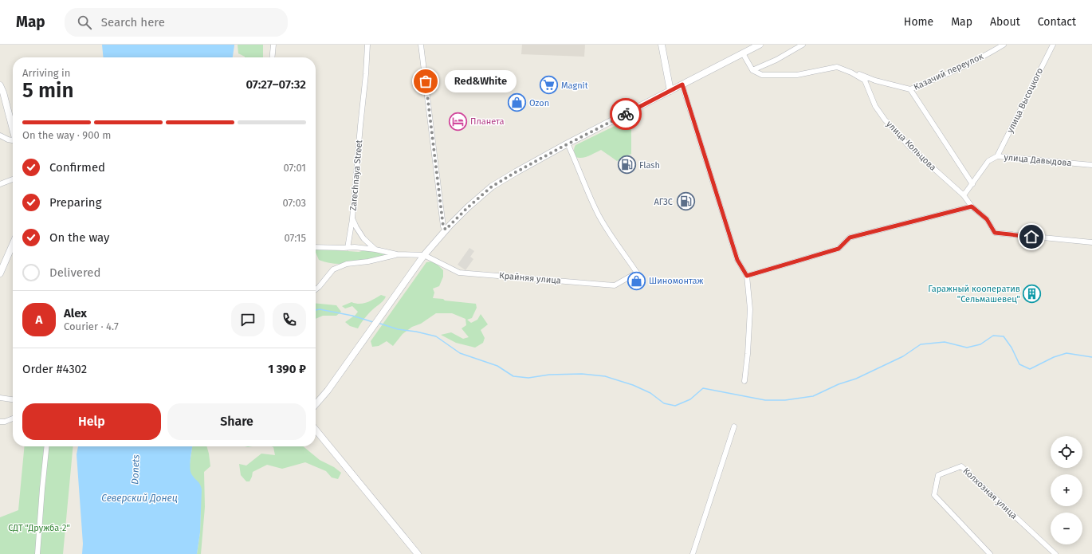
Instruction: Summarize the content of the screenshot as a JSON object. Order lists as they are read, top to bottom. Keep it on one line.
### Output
{"streets":{"street":["Казачий переулок","улица Высоцкого","улица Кольцова","улица Давыдова","Zarechnaya Street","Крайняя улица","Колхозная улица"]},"crossings":[["улица Высоцкого","улица Давыдова"],["улица Кольцова","улица Давыдова"]],"water":["Donets","Северский Донец"],"parks":["СДТ \"Дружба-2\""],"places":{"other":["Red&White"],"supermarket":["Magnit"],"shop":["Ozon","Шиномонтаж"],"hotel":["Планета"],"fuel station":["Flash","АГЗС"],"building":["Гаражный кооператив \"Сельмашевец\""]},"page":{"header":"Map","search":"Search here","nav":["Home","Map","About","Contact"],"heading":["5 min","Arriving in","07:27–07:32"],"panel":["Alex","Courier · 4.7","Order #4302","1 390 ₽"],"bubble":"Red&White","bar":"On the way · 900 m","list":[["Confirmed","07:01"],["Preparing","07:03"],["On the way","07:15"],"Delivered"],"round":"A","buttons":["Help","Share"],"map_buttons":["+","−"]}}
